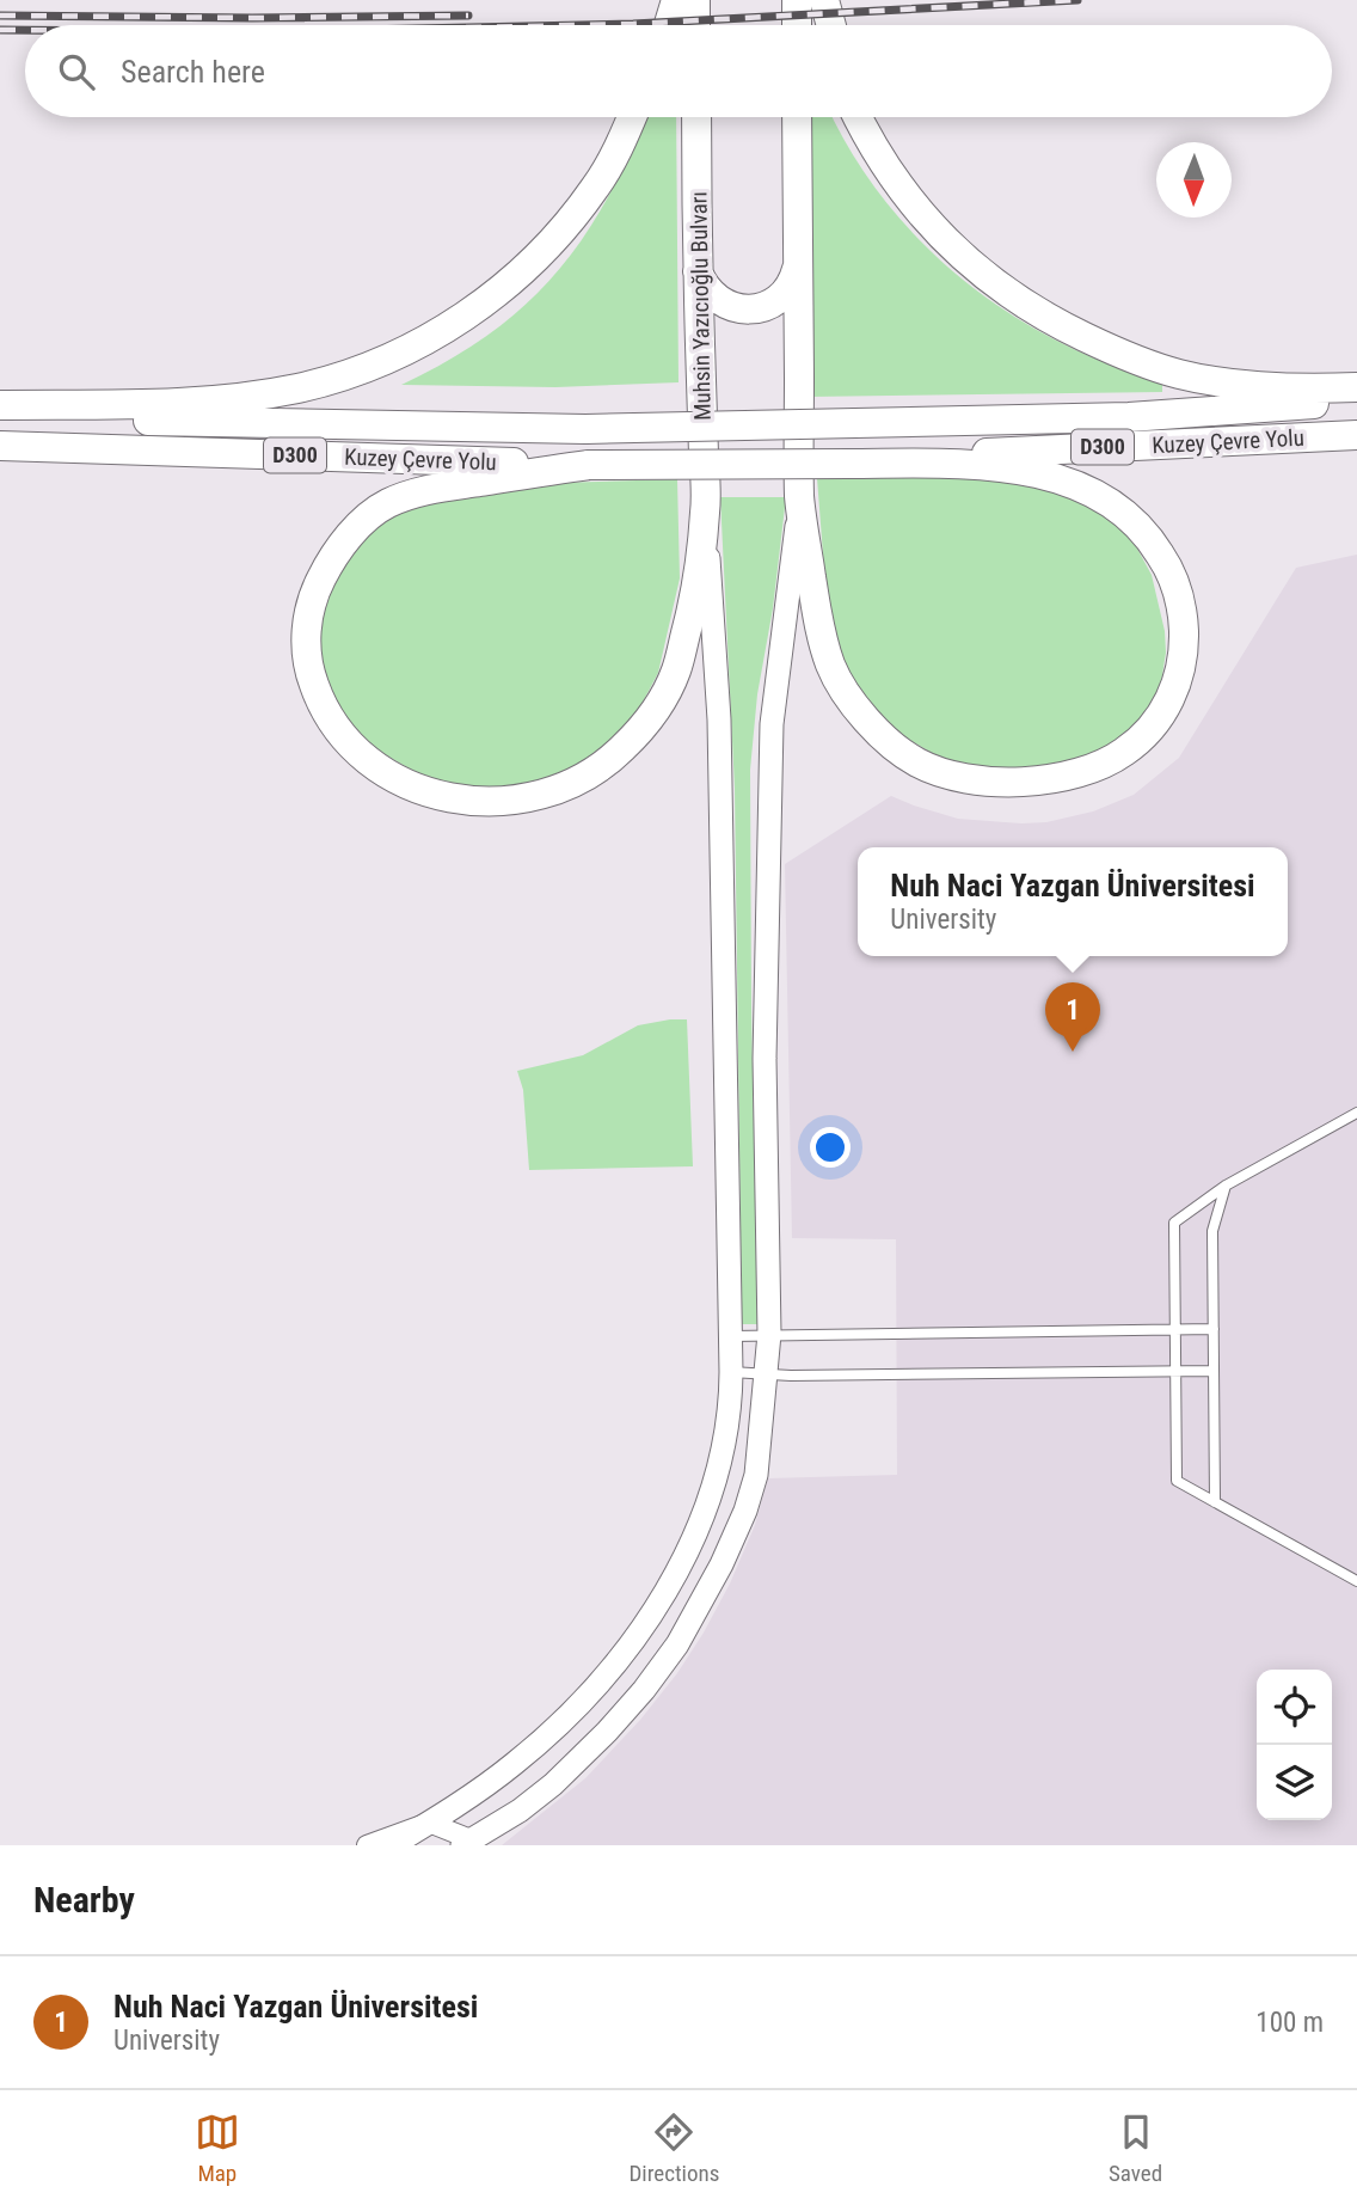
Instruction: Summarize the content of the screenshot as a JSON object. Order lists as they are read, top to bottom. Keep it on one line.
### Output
{"streets":{"highway":["Muhsin Yazıcıoğlu Bulvarı","Kuzey Çevre Yolu","D300"]},"crossings":[["Muhsin Yazıcıoğlu Bulvarı","Kuzey Çevre Yolu"],["Muhsin Yazıcıoğlu Bulvarı","D300"],["Kuzey Çevre Yolu","D300"]],"north":"bottom","page":{"search":"Search here","popup":["Nuh Naci Yazgan Üniversitesi","University"],"pins":"1","heading":"Nearby","list":[{"mark":"1","name":"Nuh Naci Yazgan Üniversitesi","note":"University","value":"100 m"}],"nav":["Map","Directions","Saved"]}}
